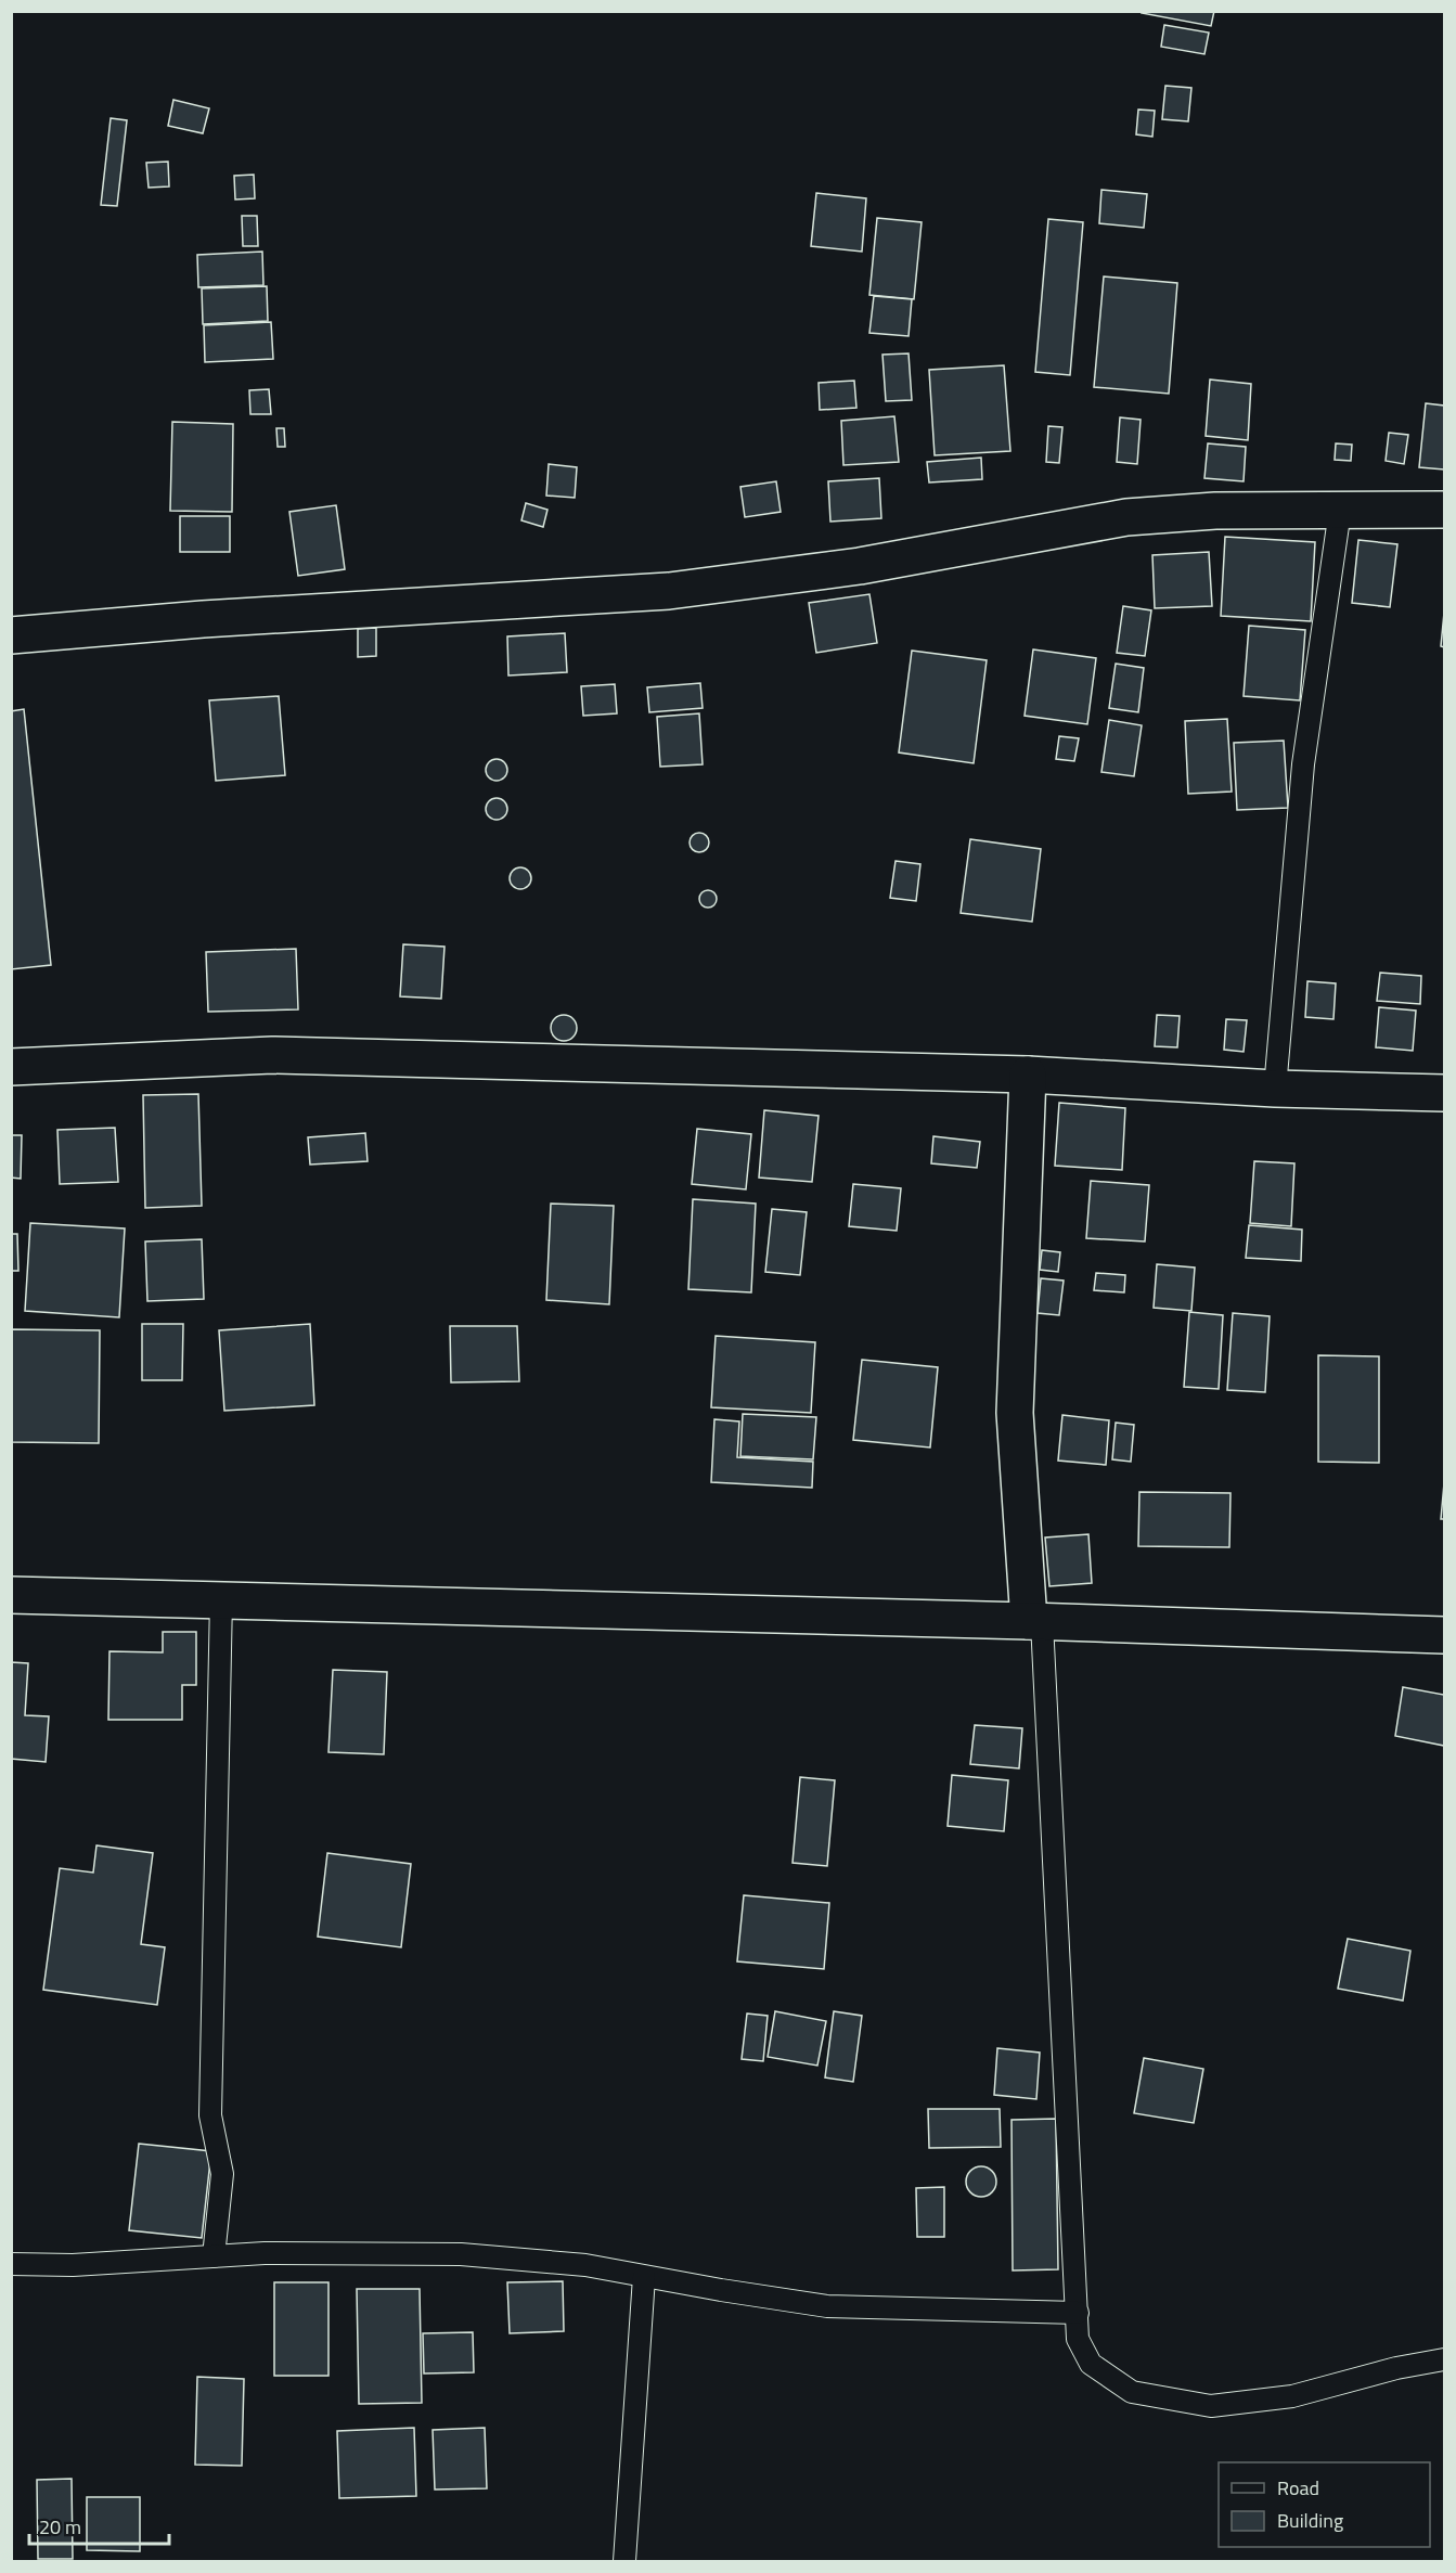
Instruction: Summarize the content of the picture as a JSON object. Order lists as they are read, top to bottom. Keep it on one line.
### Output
{"legend":["Road","Building"],"scale_bar":"20 m"}
